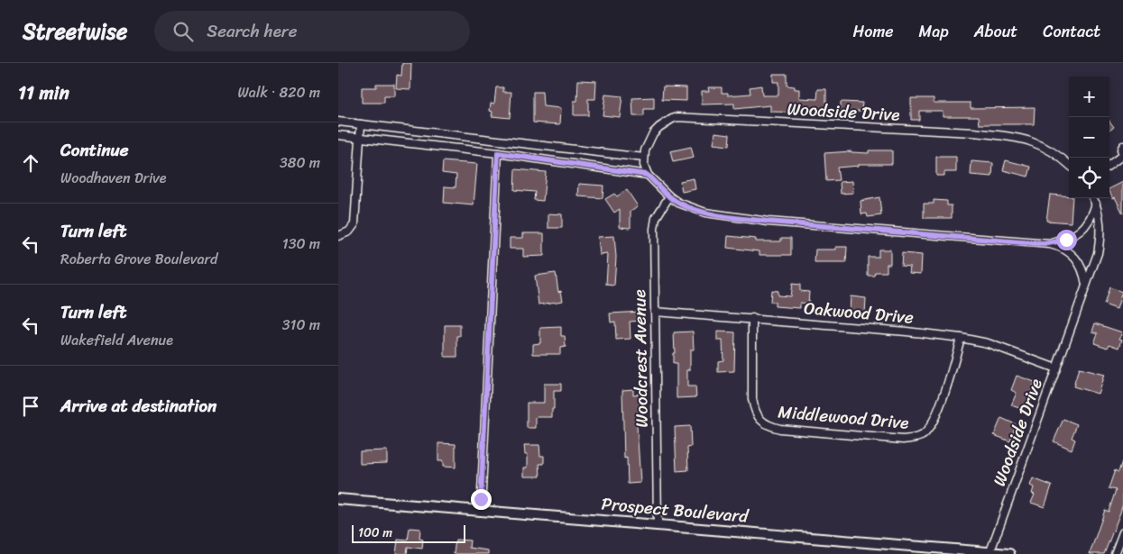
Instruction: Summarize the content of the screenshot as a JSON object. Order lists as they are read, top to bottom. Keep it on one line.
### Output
{"streets":{"main road":["Prospect Boulevard"],"street":["Woodside Drive","Oakwood Drive","Woodcrest Avenue","Middlewood Drive"]},"crossings":[["Woodside Drive","Oakwood Drive"],["Woodside Drive","Prospect Boulevard"],["Oakwood Drive","Woodcrest Avenue"],["Oakwood Drive","Middlewood Drive"],["Woodcrest Avenue","Prospect Boulevard"]],"scale_bar":"100 m","page":{"header":"Streetwise","search":"Search here","nav":["Home","Map","About","Contact"],"heading":["11 min","Walk · 820 m"],"map_buttons":["+","−"],"list":[["Continue","Woodhaven Drive","380 m"],["Turn left","Roberta Grove Boulevard","130 m"],["Turn left","Wakefield Avenue","310 m"],"Arrive at destination"],"scale":"100 m"}}
